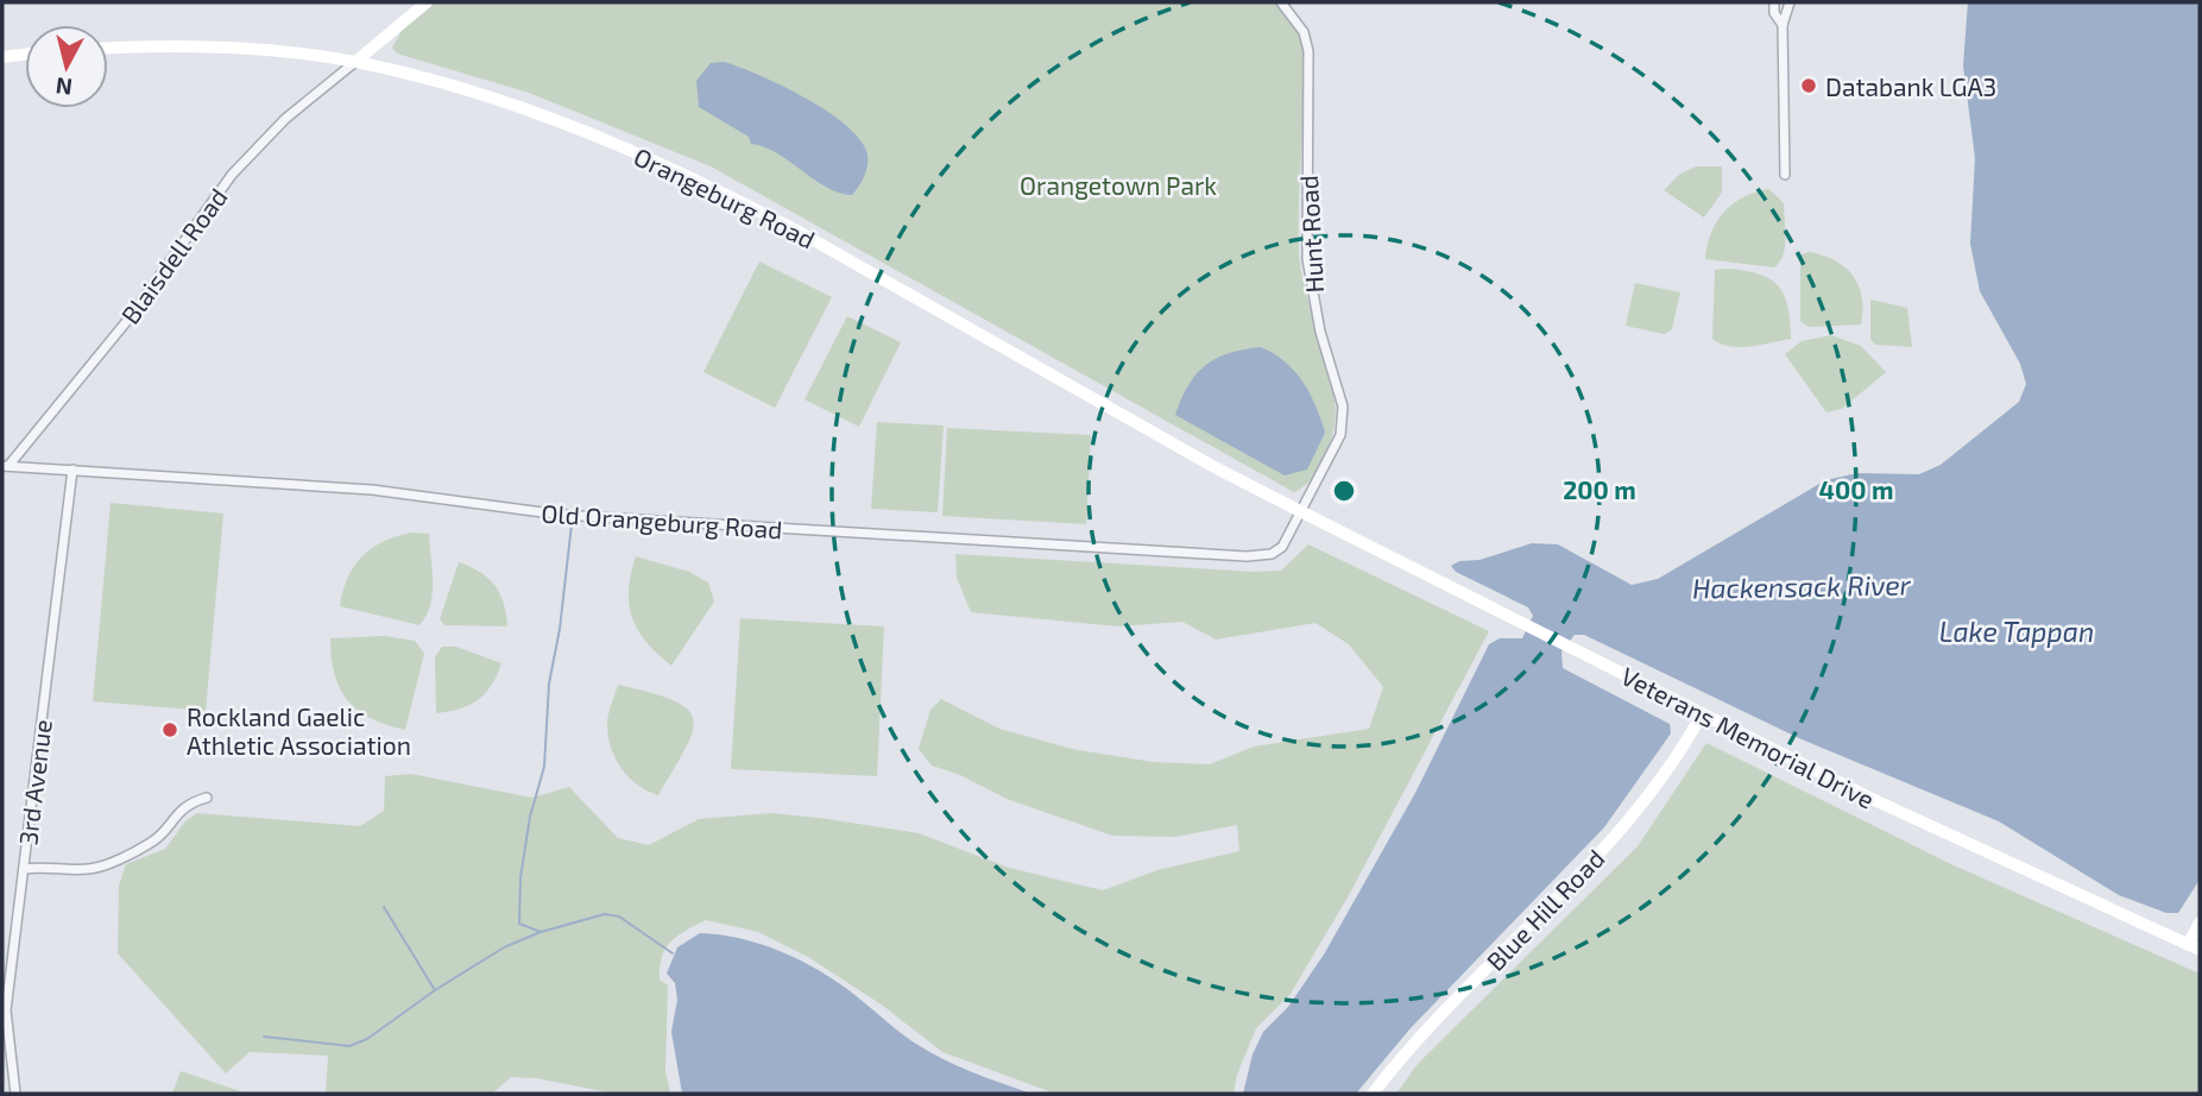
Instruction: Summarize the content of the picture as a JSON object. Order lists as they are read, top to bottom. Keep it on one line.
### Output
{"streets":{"main road":["Orangeburg Road","Veterans Memorial Drive","Blue Hill Road"],"street":["Hunt Road","Blaisdell Road","Old Orangeburg Road","3rd Avenue"]},"crossings":[["Orangeburg Road","Hunt Road"],["Orangeburg Road","Blaisdell Road"],["Orangeburg Road","Old Orangeburg Road"],["Orangeburg Road","Veterans Memorial Drive"],["Hunt Road","Old Orangeburg Road"],["Hunt Road","Veterans Memorial Drive"],["Blaisdell Road","Old Orangeburg Road"],["Old Orangeburg Road","Veterans Memorial Drive"],["Old Orangeburg Road","3rd Avenue"],["Veterans Memorial Drive","Blue Hill Road"]],"water":["Hackensack River","Lake Tappan"],"parks":["Orangetown Park"],"places":["Databank LGA3","Rockland Gaelic Athletic Association"],"north":"bottom","rings":["200 m","400 m"]}
